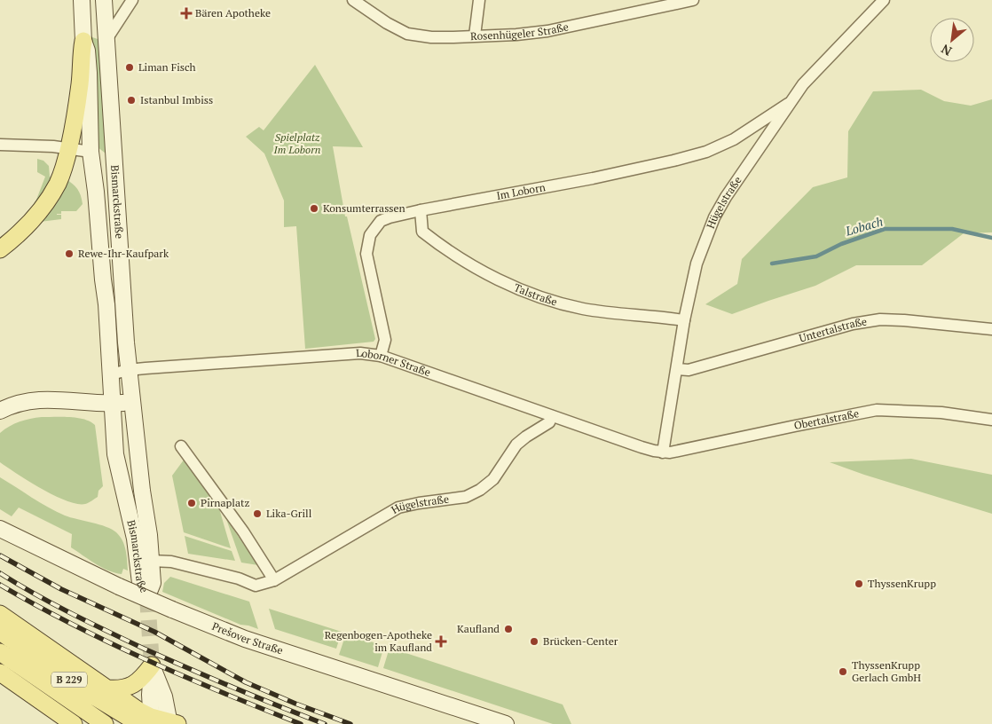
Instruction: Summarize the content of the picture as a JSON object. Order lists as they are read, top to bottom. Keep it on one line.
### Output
{"streets":{"main road":["Bismarckstraße","Prešover Straße","B 229"],"street":["Rosenhügeler Straße","Im Loborn","Hügelstraße","Talstraße","Untertalstraße","Loborner Straße","Obertalstraße"]},"crossings":[["Im Loborn","Hügelstraße"],["Im Loborn","Talstraße"],["Im Loborn","Loborner Straße"],["Bismarckstraße","Loborner Straße"],["Hügelstraße","Talstraße"],["Hügelstraße","Untertalstraße"],["Hügelstraße","Loborner Straße"],["Hügelstraße","Obertalstraße"],["Loborner Straße","Obertalstraße"]],"water":["Lobach"],"parks":["Spielplatz Im Loborn"],"places":{"health":["Bären Apotheke","Regenbogen-Apotheke im Kaufland"],"other":["Liman Fisch","Istanbul Imbiss","Konsumterrassen","Rewe-Ihr-Kaufpark","Pirnaplatz","Lika-Grill","ThyssenKrupp","Kaufland","Brücken-Center","ThyssenKrupp Gerlach GmbH"]},"north":"bottom left"}
